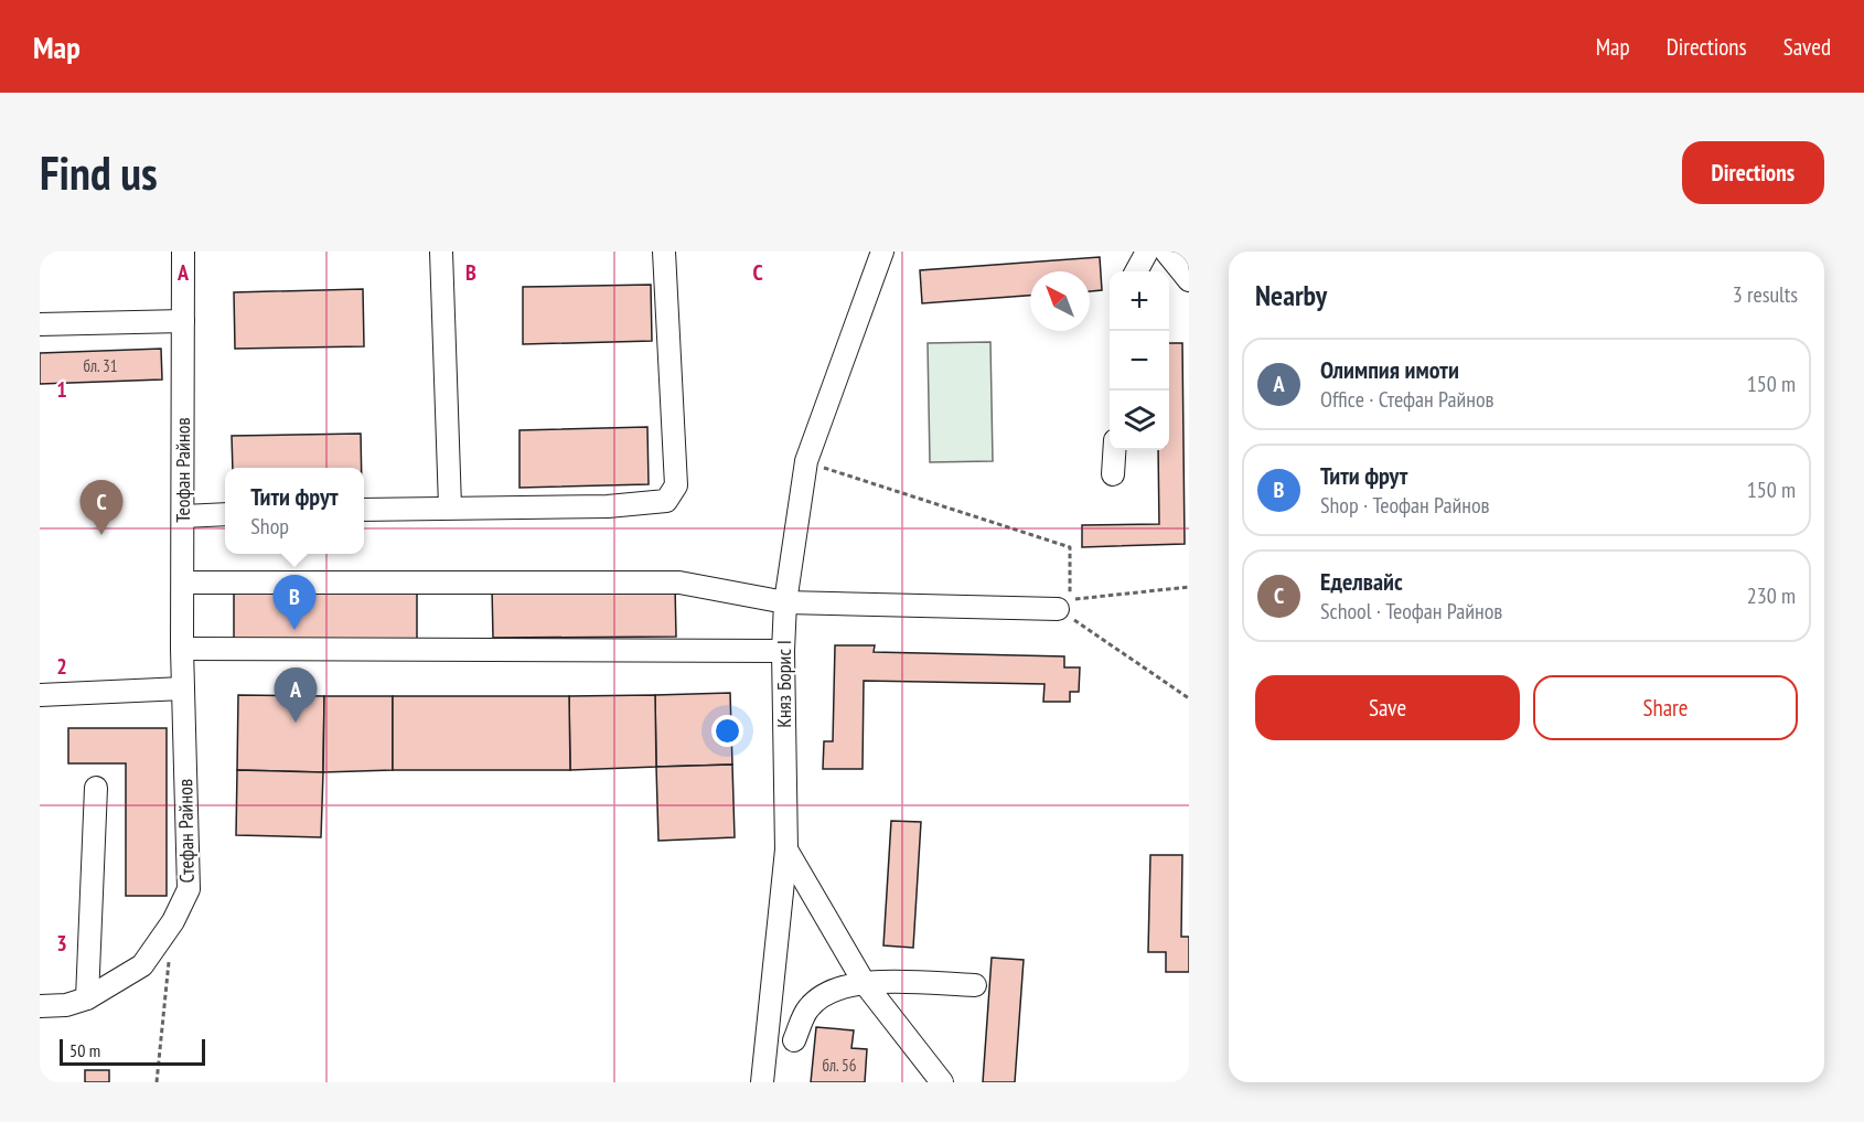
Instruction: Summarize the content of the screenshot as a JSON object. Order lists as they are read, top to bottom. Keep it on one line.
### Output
{"streets":{"street":["Теофан Райнов","Княз Борис I","Стефан Райнов"]},"crossings":[["Теофан Райнов","Стефан Райнов"]],"house_numbers":["бл. 31","бл. 56"],"scale_bar":"50 m","north":"top left","page":{"header":"Map","nav":["Map","Directions","Saved"],"buttons":["Directions",["Save","Share"]],"title":"Find us","heading":["Nearby","3 results"],"map_buttons":["+","−"],"list":[{"mark":"A","name":"Олимпия имоти","note":"Office · Стефан Райнов","value":"150 m"},{"mark":"B","name":"Тити фрут","note":"Shop · Теофан Райнов","value":"150 m"},{"mark":"C","name":"Еделвайс","note":"School · Теофан Райнов","value":"230 m"}],"popup":["Тити фрут","Shop"],"pins":["C","B","A"],"scale":"50 m"},"grid":{"columns":["A","B","C"],"rows":["1","2","3"]}}
